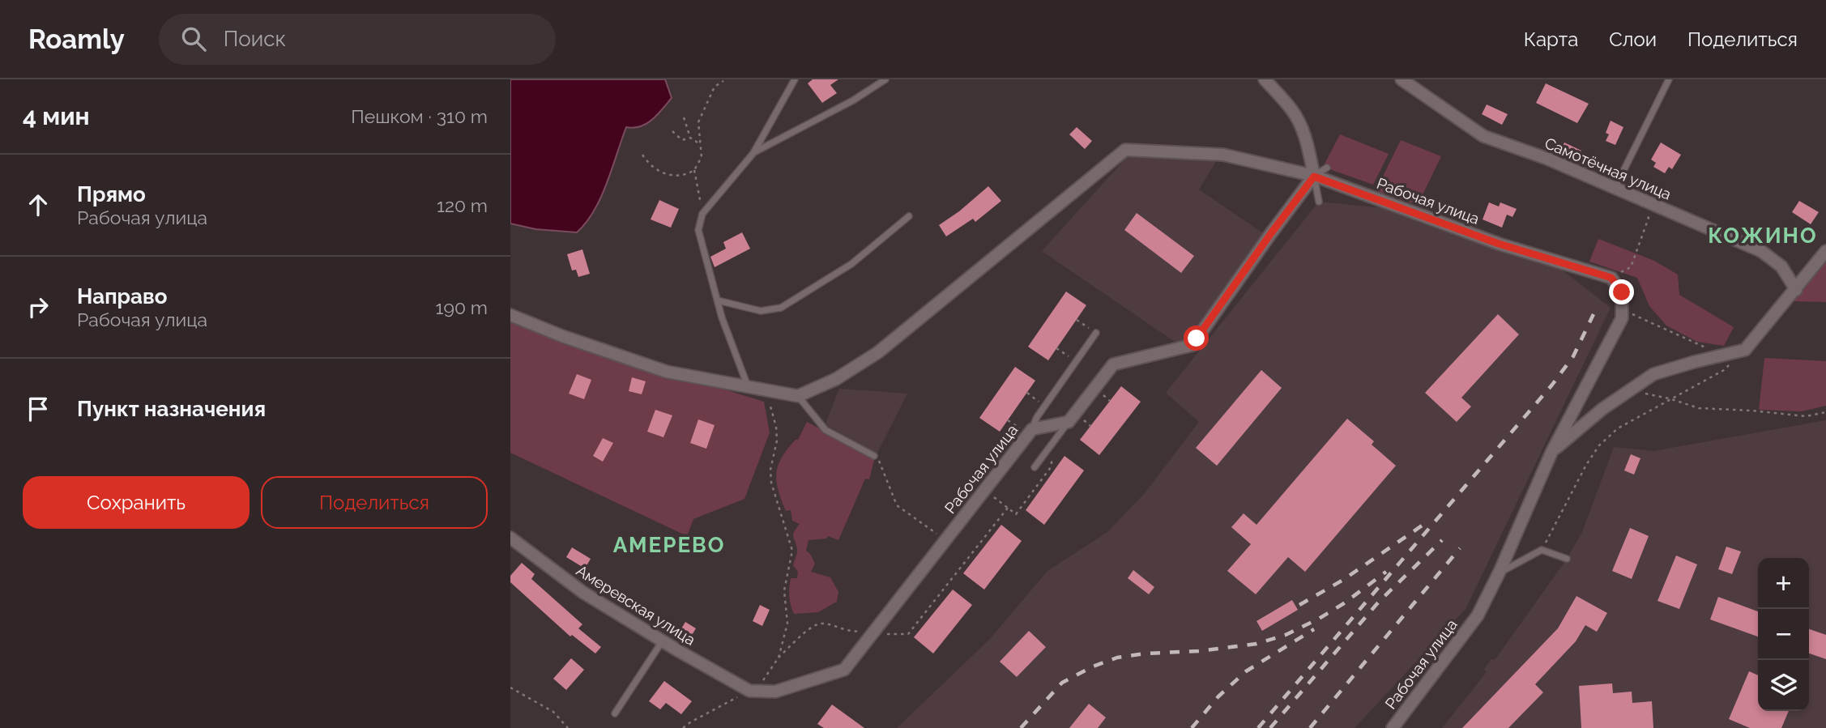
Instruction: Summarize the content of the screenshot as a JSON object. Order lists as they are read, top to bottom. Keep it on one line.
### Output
{"streets":{"street":["Самотёчная улица","Рабочая улица","Амеревская улица"]},"crossings":[["Рабочая улица","Амеревская улица"]],"districts":["КОЖИНО","АМЕРЕВО"],"page":{"header":"Roamly","search":"Поиск","nav":["Карта","Слои","Поделиться"],"heading":["4 мин","Пешком · 310 m"],"list":[["Прямо","Рабочая улица","120 m"],["Направо","Рабочая улица","190 m"],"Пункт назначения"],"buttons":["Сохранить","Поделиться"],"map_buttons":["+","−"]}}
